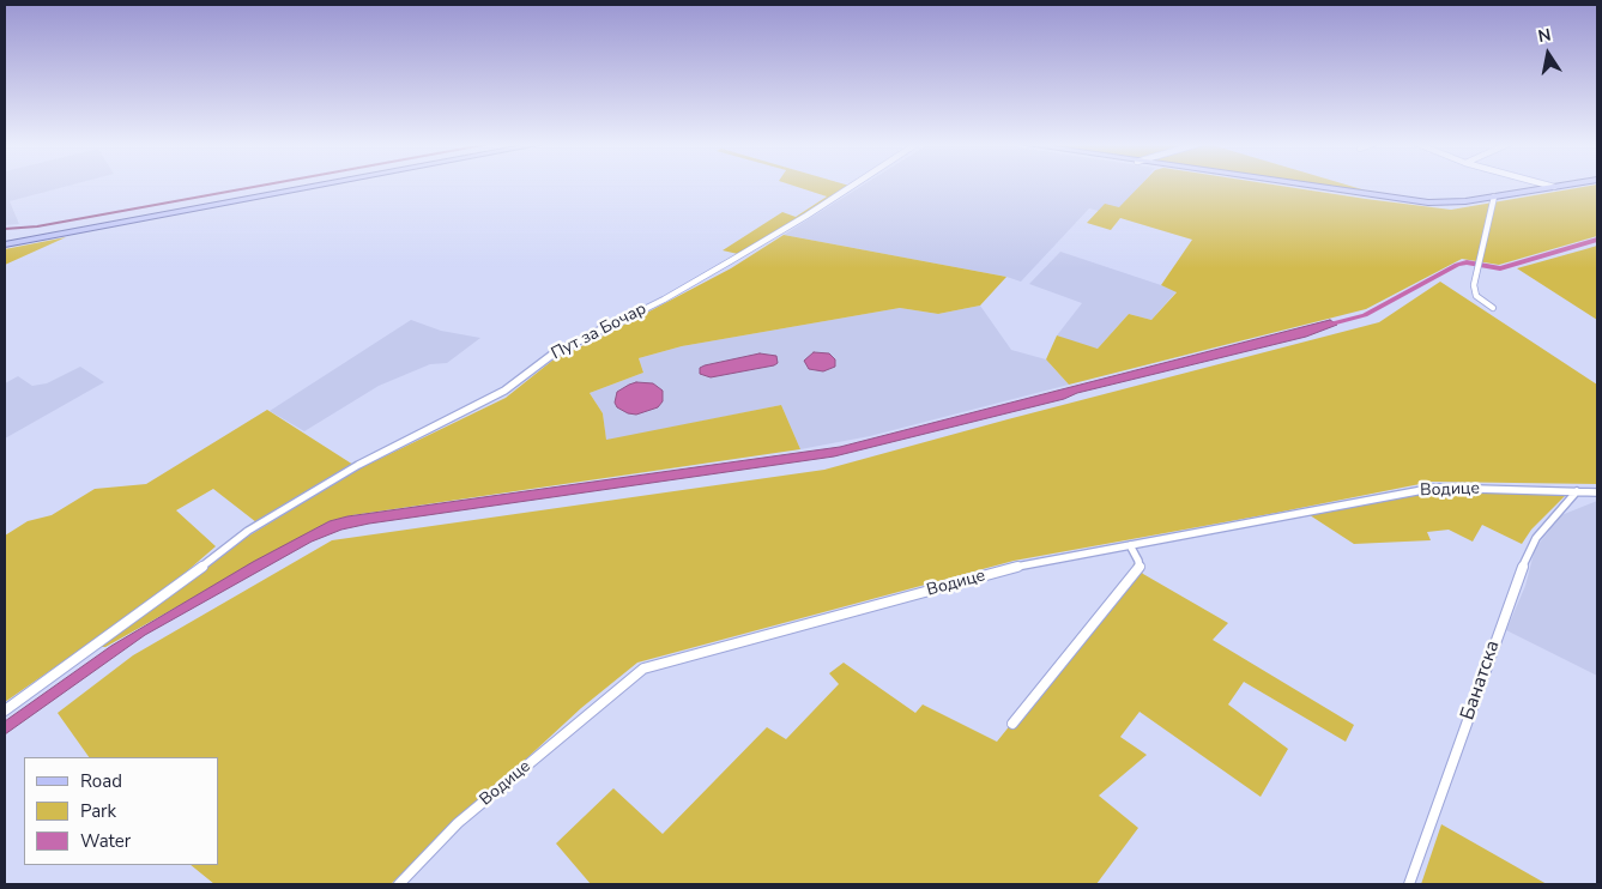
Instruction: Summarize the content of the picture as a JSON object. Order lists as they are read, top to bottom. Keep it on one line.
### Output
{"streets":{"street":["Пут за Бочар","Водице","Банатска"]},"crossings":[["Водице","Банатска"]],"legend":["Road","Park","Water"],"north":"top"}
